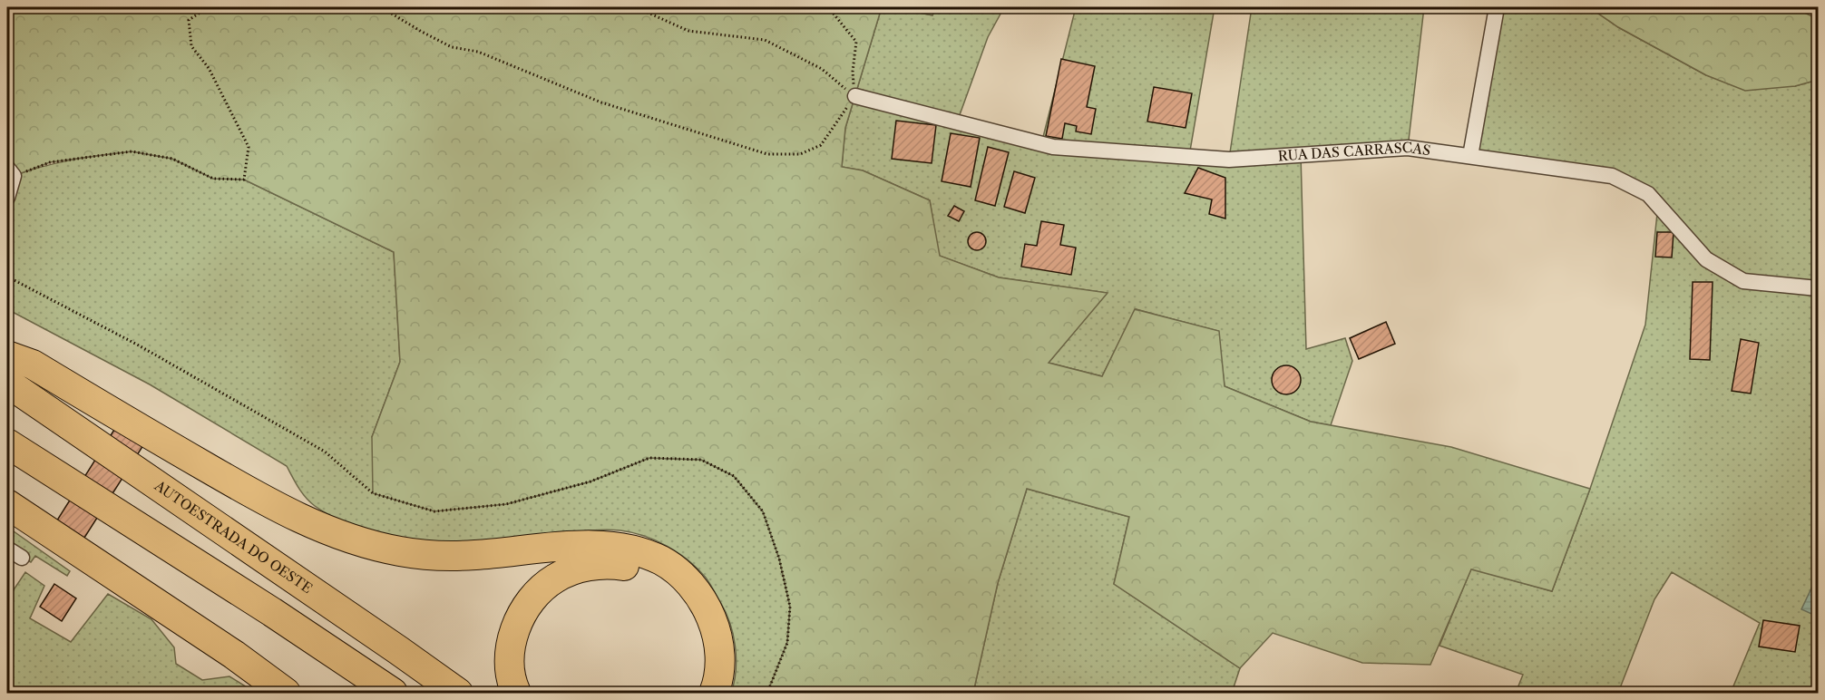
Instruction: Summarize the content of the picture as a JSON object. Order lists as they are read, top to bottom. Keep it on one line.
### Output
{"streets":{"highway":["AUTOESTRADA DO OESTE"],"street":["RUA DAS CARRASCAS"]}}
